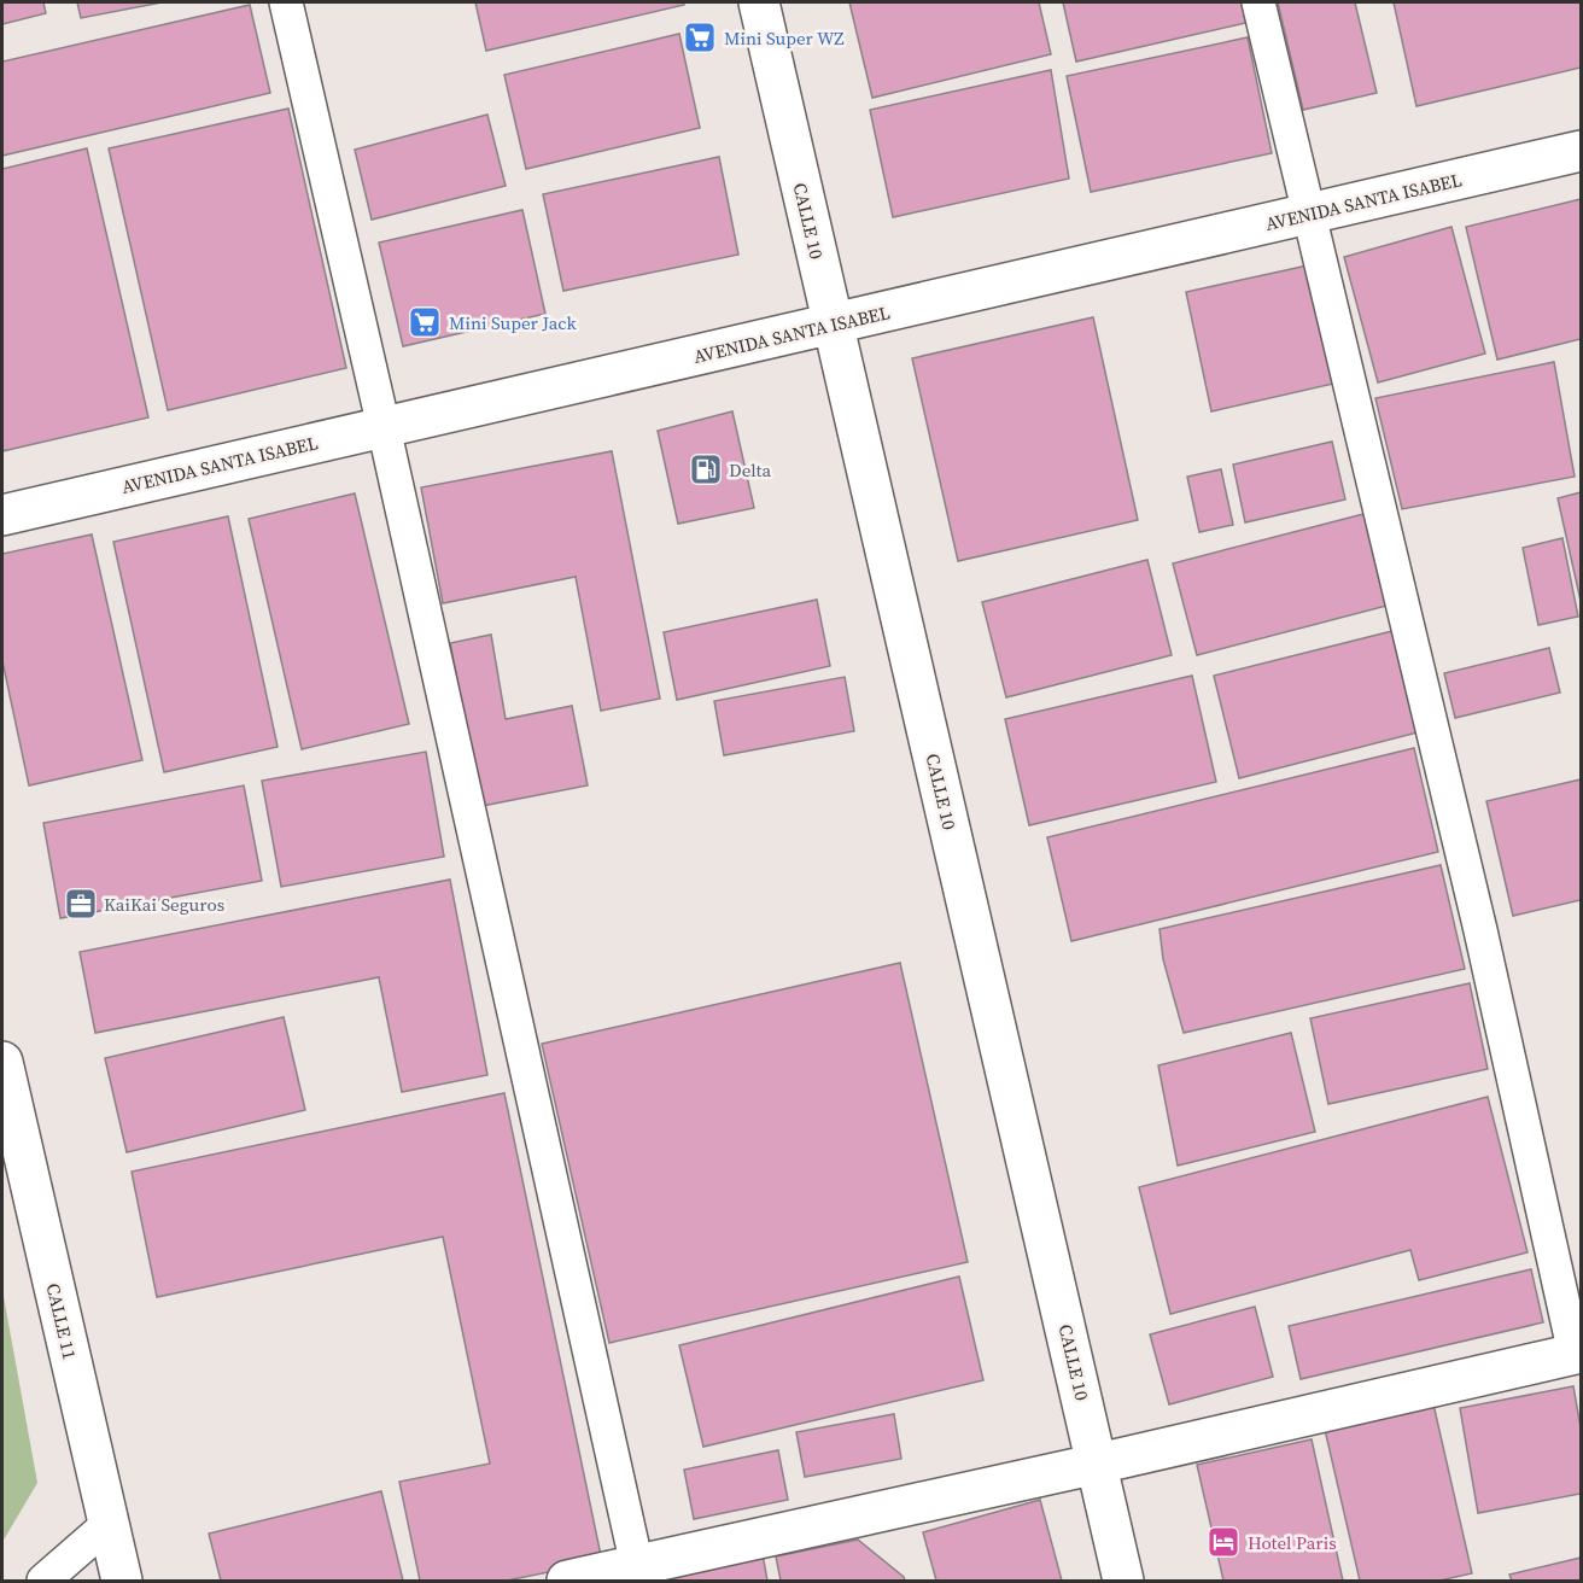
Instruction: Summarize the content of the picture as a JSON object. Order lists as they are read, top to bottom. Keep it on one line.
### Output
{"streets":{"street":["AVENIDA SANTA ISABEL","CALLE 10","CALLE 11"]},"crossings":[["AVENIDA SANTA ISABEL","CALLE 10"]],"places":{"supermarket":["Mini Super WZ","Mini Super Jack"],"fuel station":["Delta"],"office":["KaiKai Seguros"],"hotel":["Hotel Paris"]}}
